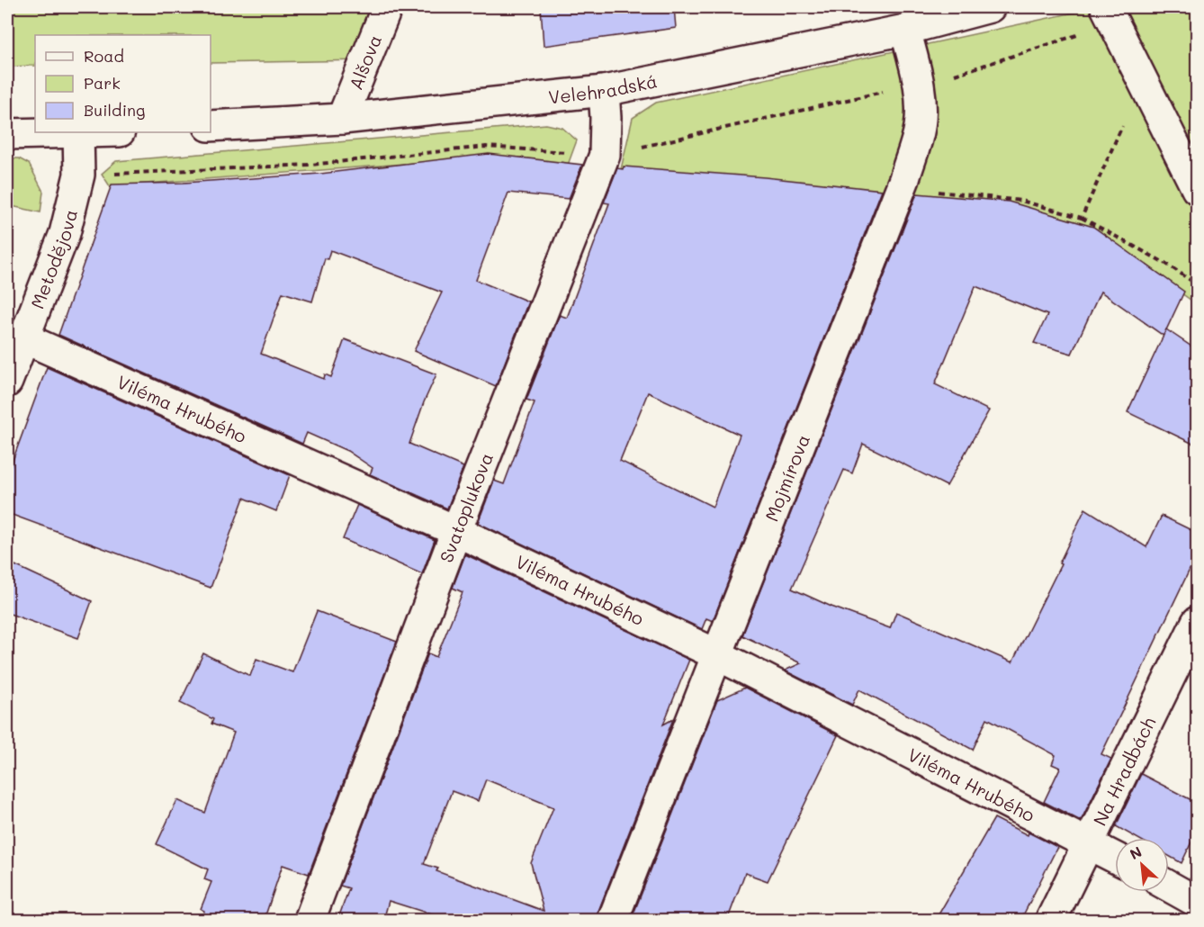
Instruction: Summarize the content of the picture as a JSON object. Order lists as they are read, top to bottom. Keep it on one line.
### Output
{"streets":{"street":["Alšova","Velehradská","Metodějova","Viléma Hrubého","Mojmírova","Svatoplukova","Na Hradbách"]},"crossings":[["Alšova","Velehradská"],["Velehradská","Mojmírova"],["Velehradská","Svatoplukova"],["Metodějova","Viléma Hrubého"],["Viléma Hrubého","Mojmírova"],["Viléma Hrubého","Svatoplukova"],["Viléma Hrubého","Na Hradbách"]],"legend":["Road","Park","Building"],"north":"top left"}
